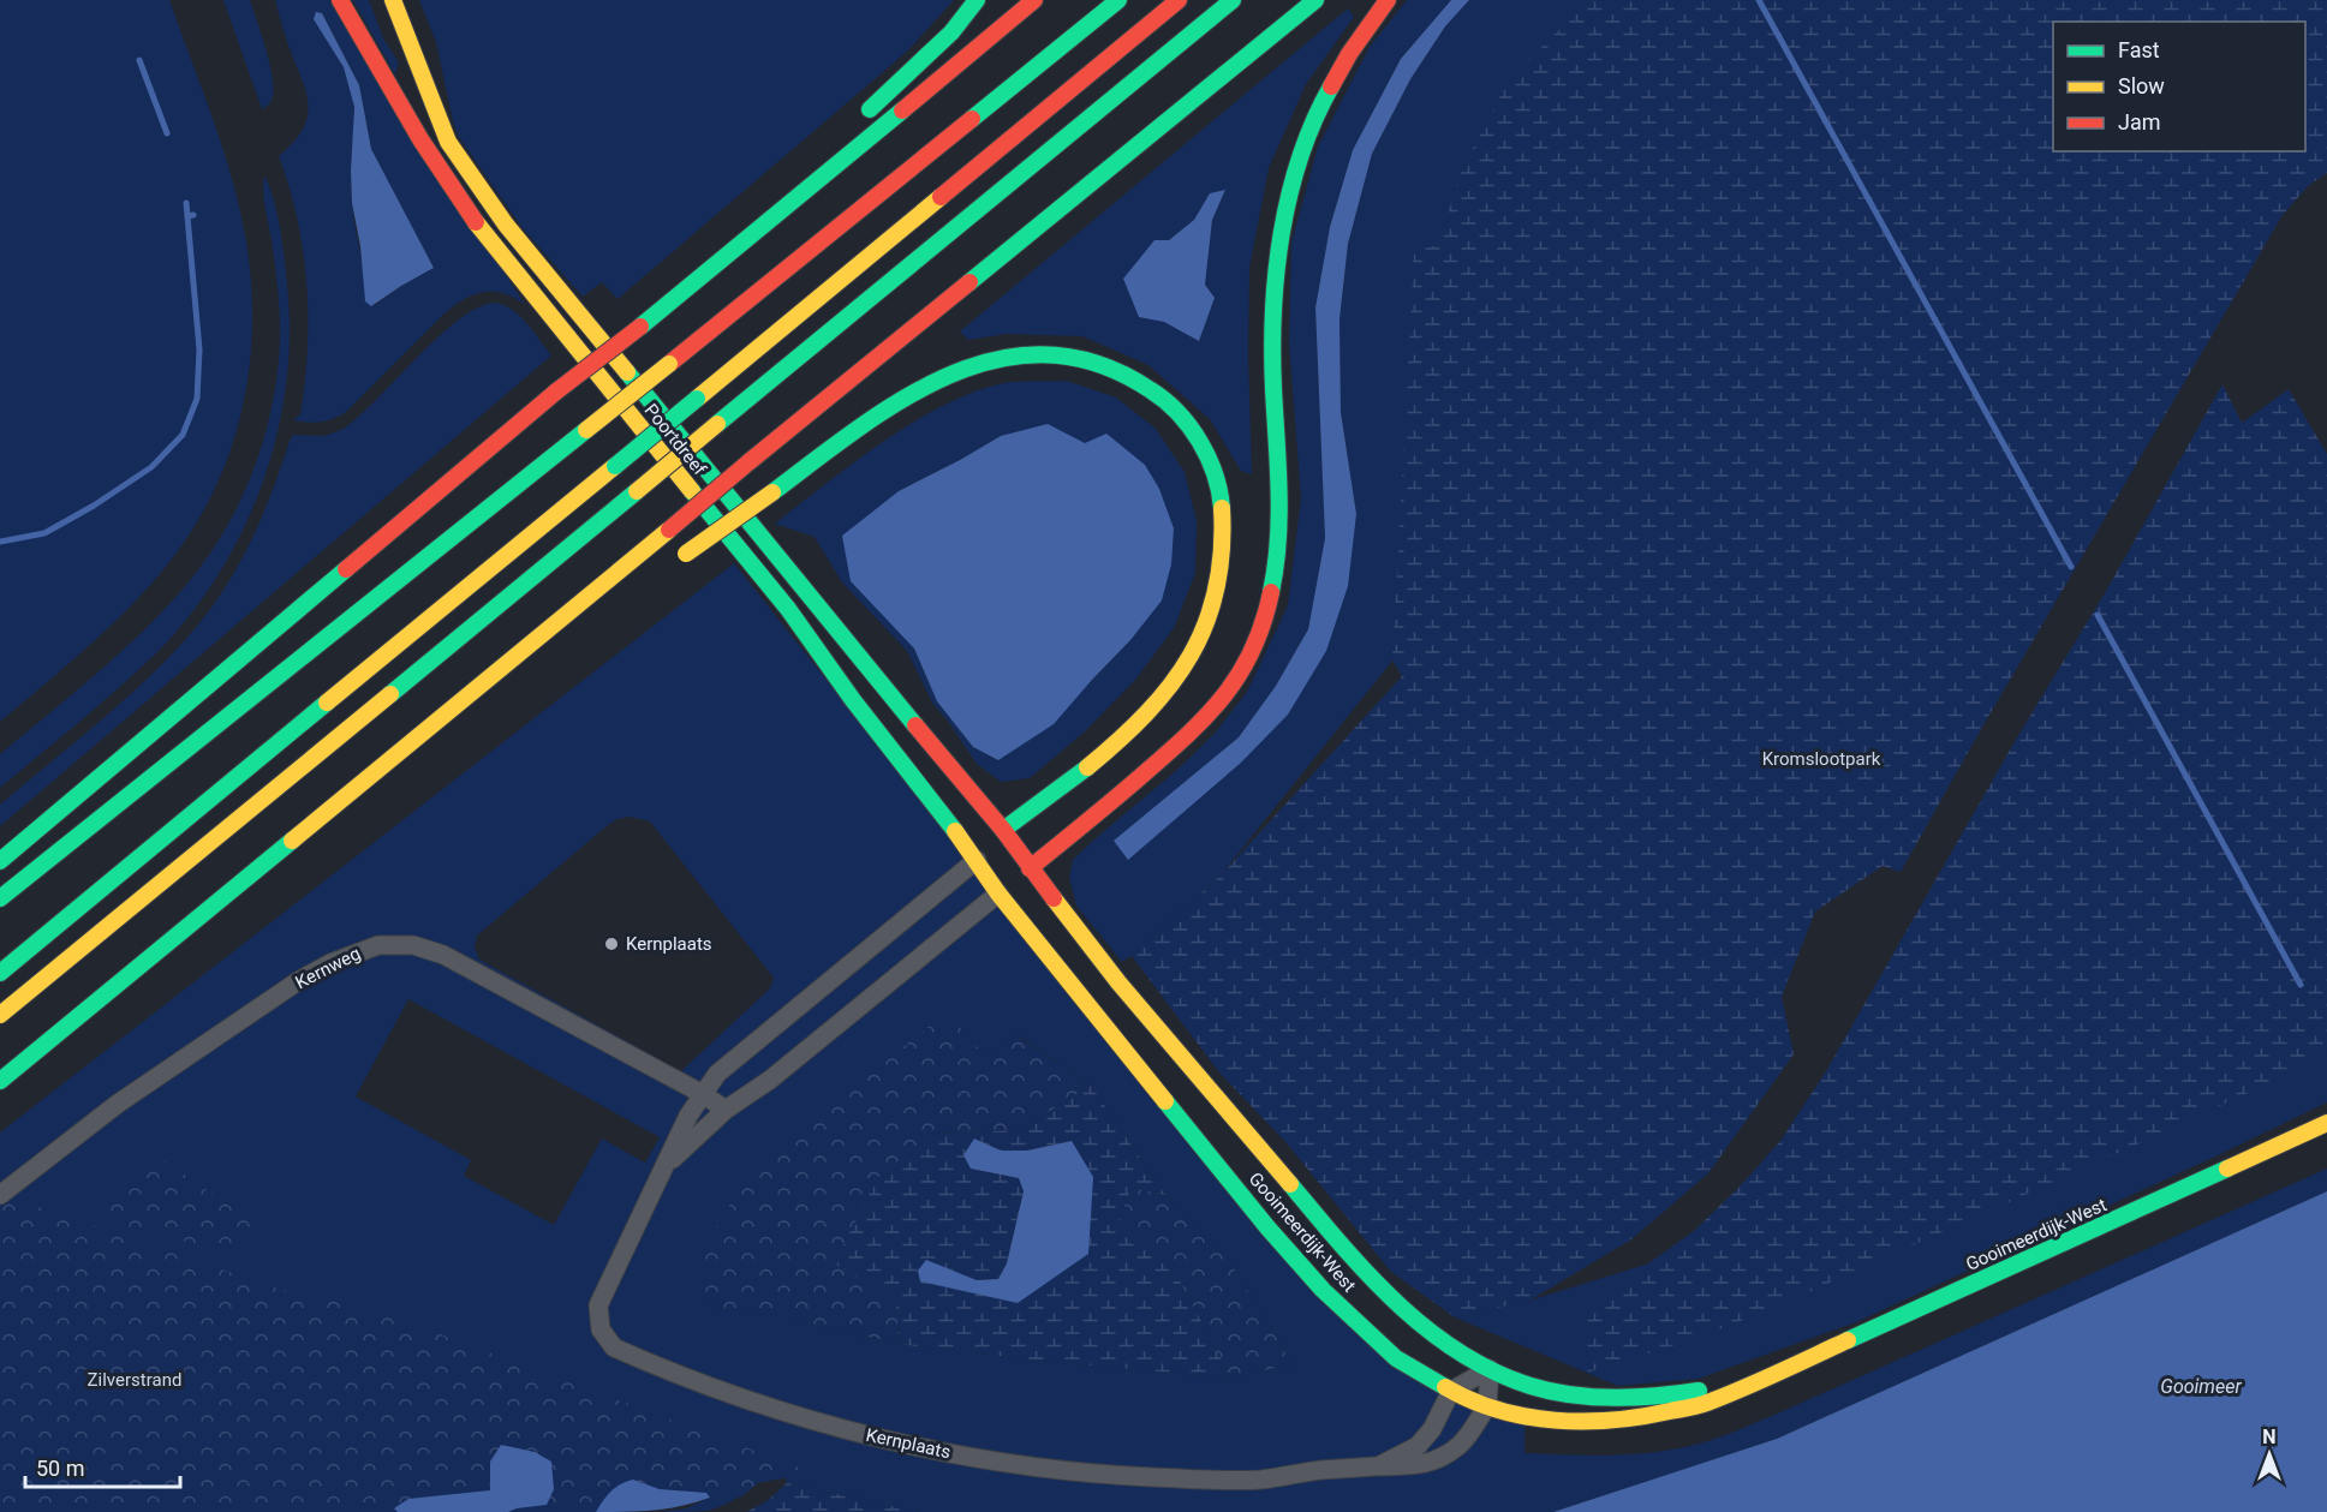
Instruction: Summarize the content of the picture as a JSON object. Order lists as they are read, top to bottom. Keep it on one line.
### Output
{"streets":{"main road":["Poortdreef","Gooimeerdijk-West","Kernplaats"],"street":["Kernweg"]},"crossings":[["Poortdreef","Gooimeerdijk-West"],["Poortdreef","Kernplaats"],["Kernweg","Kernplaats"],["Gooimeerdijk-West","Kernplaats"]],"water":["Gooimeer"],"parks":["Kromslootpark","Zilverstrand"],"places":["Kernplaats"],"legend":["Fast","Slow","Jam"],"scale_bar":"50 m","north":"top"}
